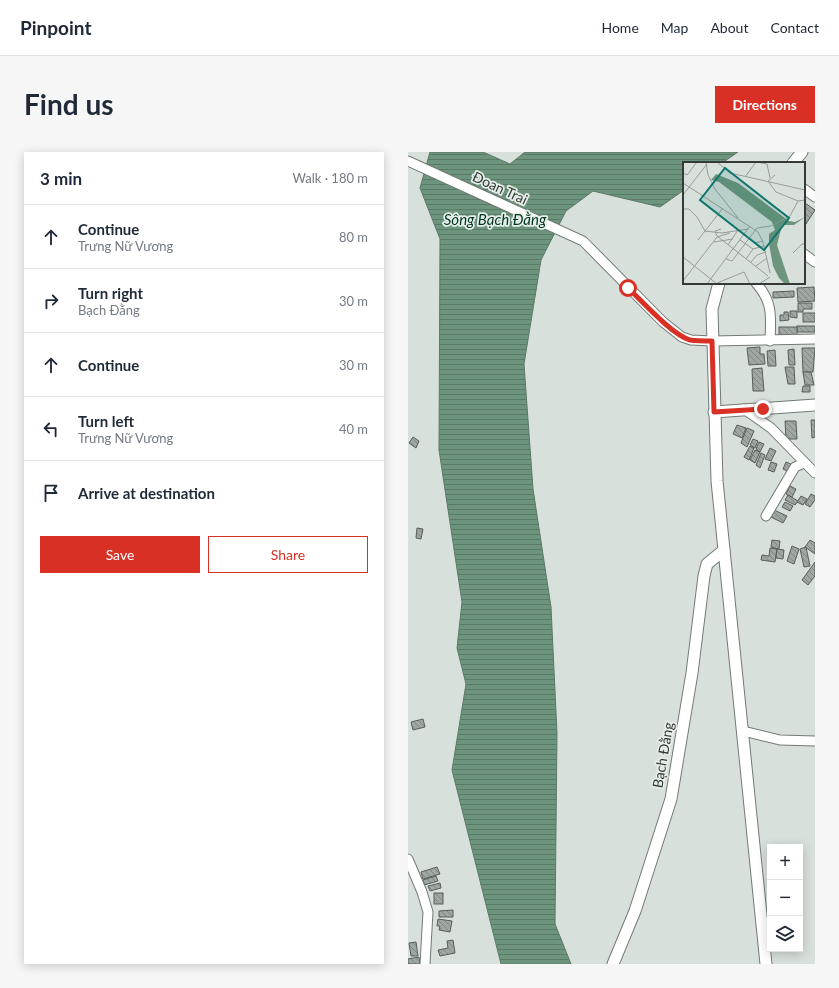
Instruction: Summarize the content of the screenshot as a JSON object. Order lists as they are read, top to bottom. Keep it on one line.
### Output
{"streets":{"street":["Đoan Trai","Bạch Đằng"]},"water":["Sông Bạch Đằng"],"page":{"header":"Pinpoint","nav":["Home","Map","About","Contact"],"buttons":["Directions",["Save","Share"]],"title":"Find us","heading":["3 min","Walk · 180 m"],"list":[["Continue","Trưng Nữ Vương","80 m"],["Turn right","Bạch Đằng","30 m"],["Continue","30 m"],["Turn left","Trưng Nữ Vương","40 m"],"Arrive at destination"],"map_buttons":["+","−"]}}
